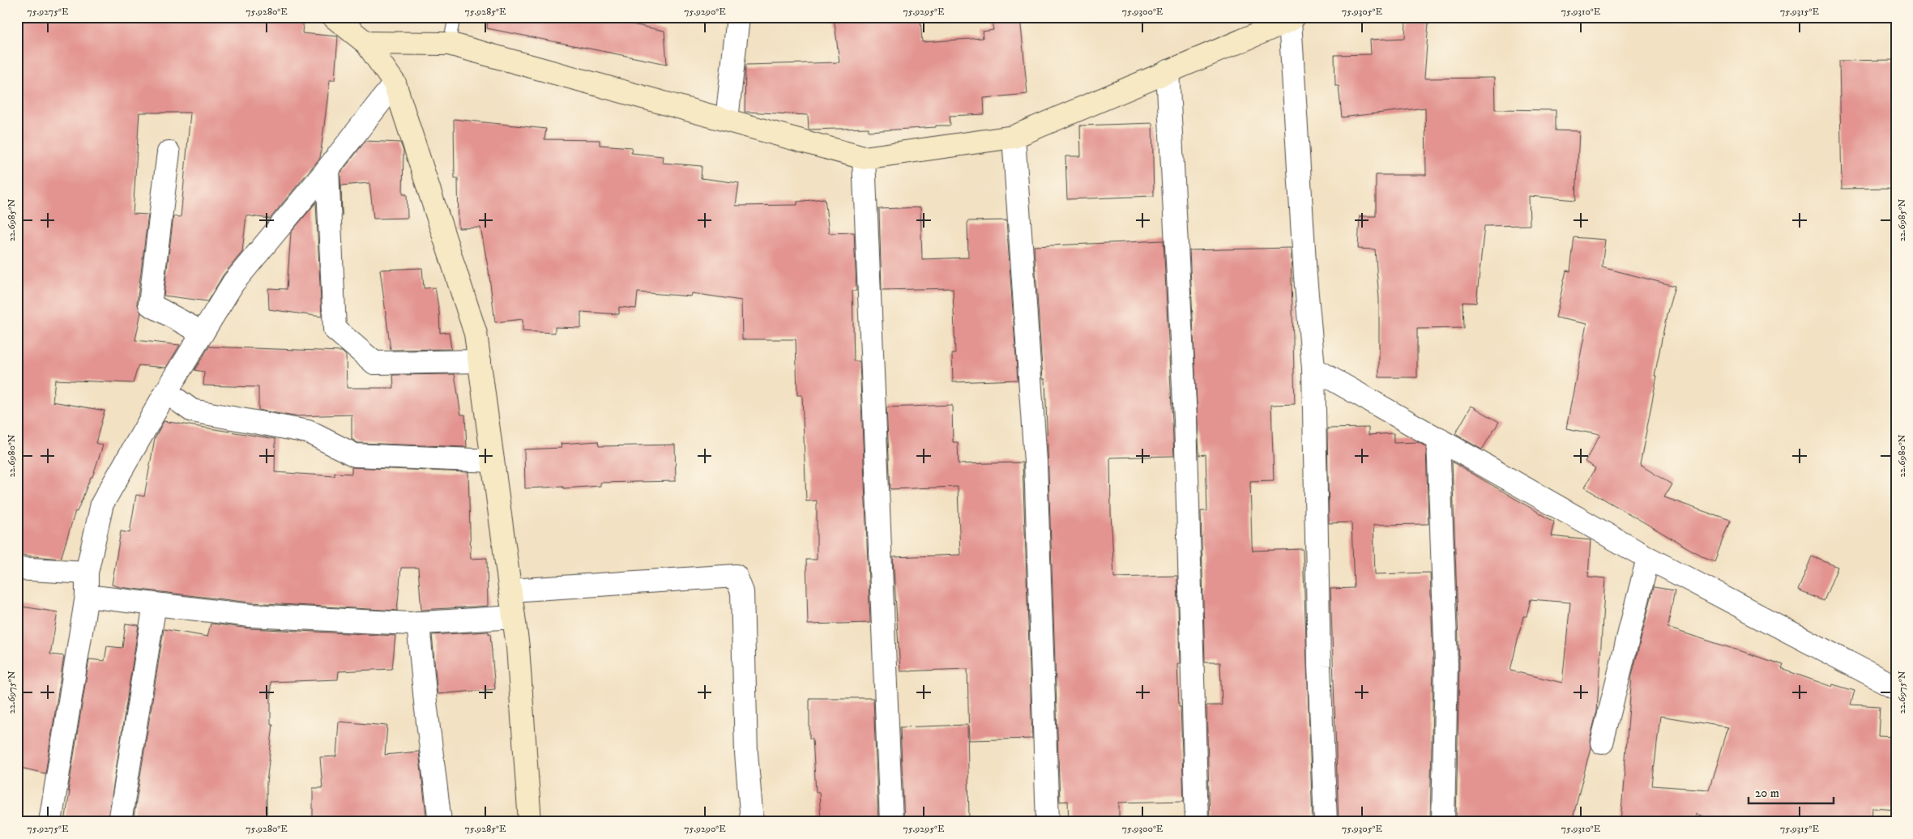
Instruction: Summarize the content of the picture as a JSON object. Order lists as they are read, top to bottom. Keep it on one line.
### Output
{"scale_bar":"20 m","coordinates":["75.9275°E","75.9280°E","75.9285°E","75.9290°E","75.9295°E","75.9300°E","75.9305°E","75.9310°E","75.9315°E","22.6985°N","22.6980°N","22.6975°N"]}
